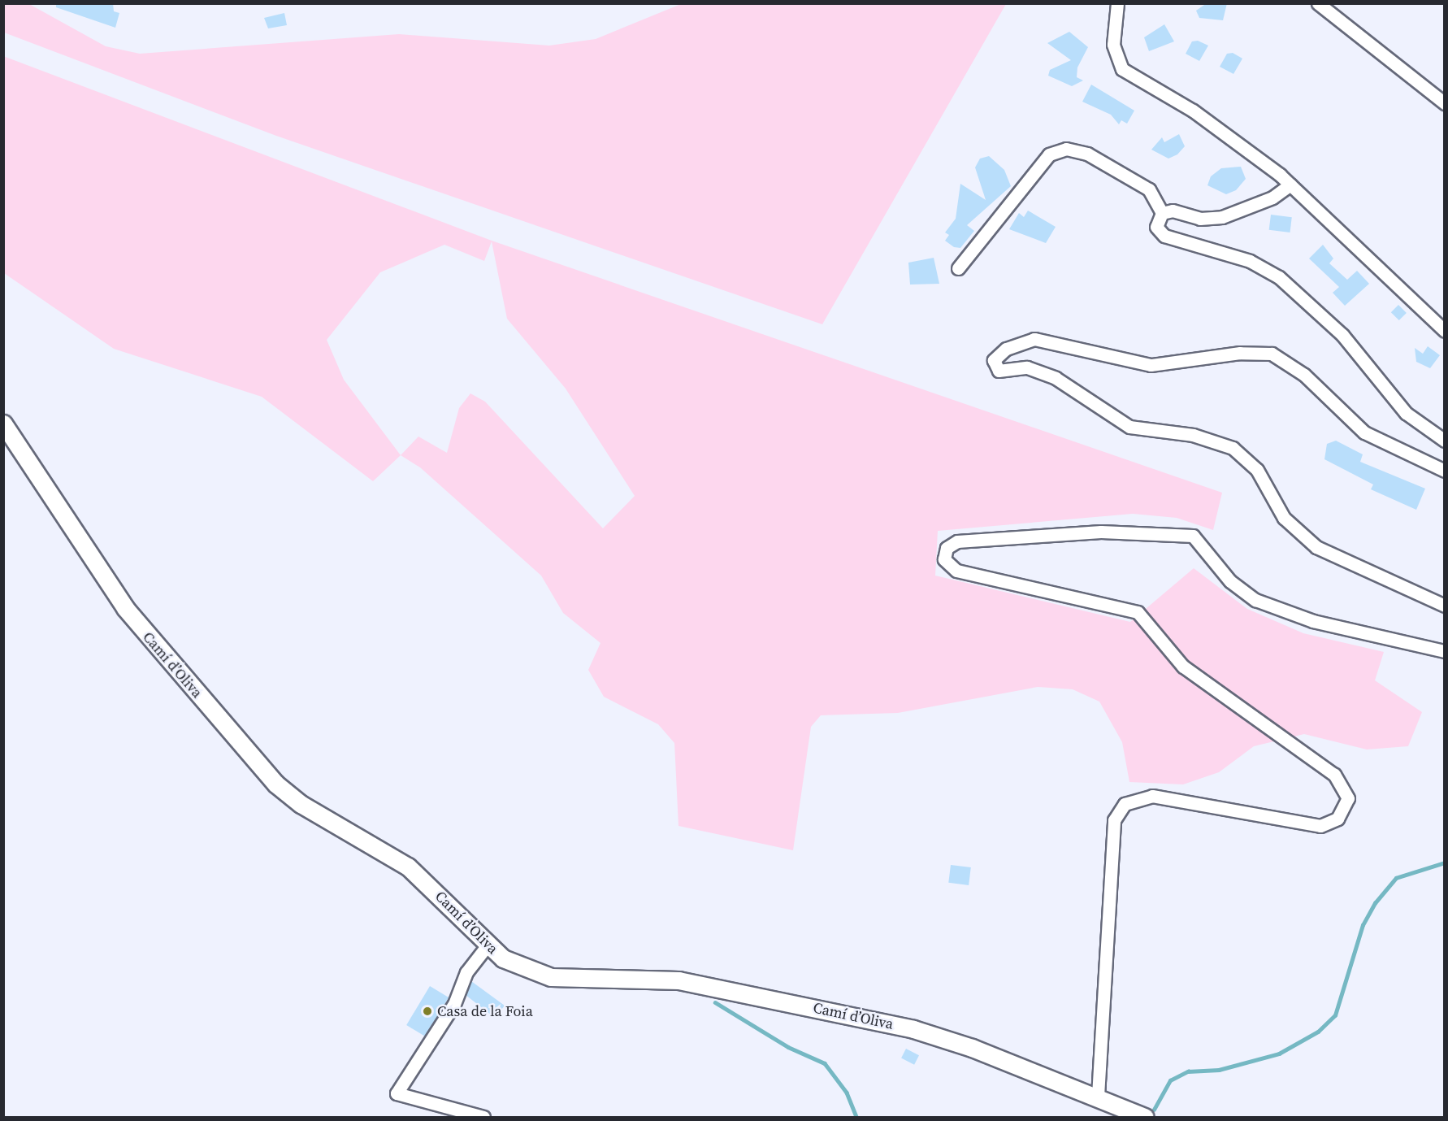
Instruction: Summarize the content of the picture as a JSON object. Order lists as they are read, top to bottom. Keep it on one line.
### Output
{"streets":{"street":["Camí d’Oliva"]},"places":["Casa de la Foia"]}
